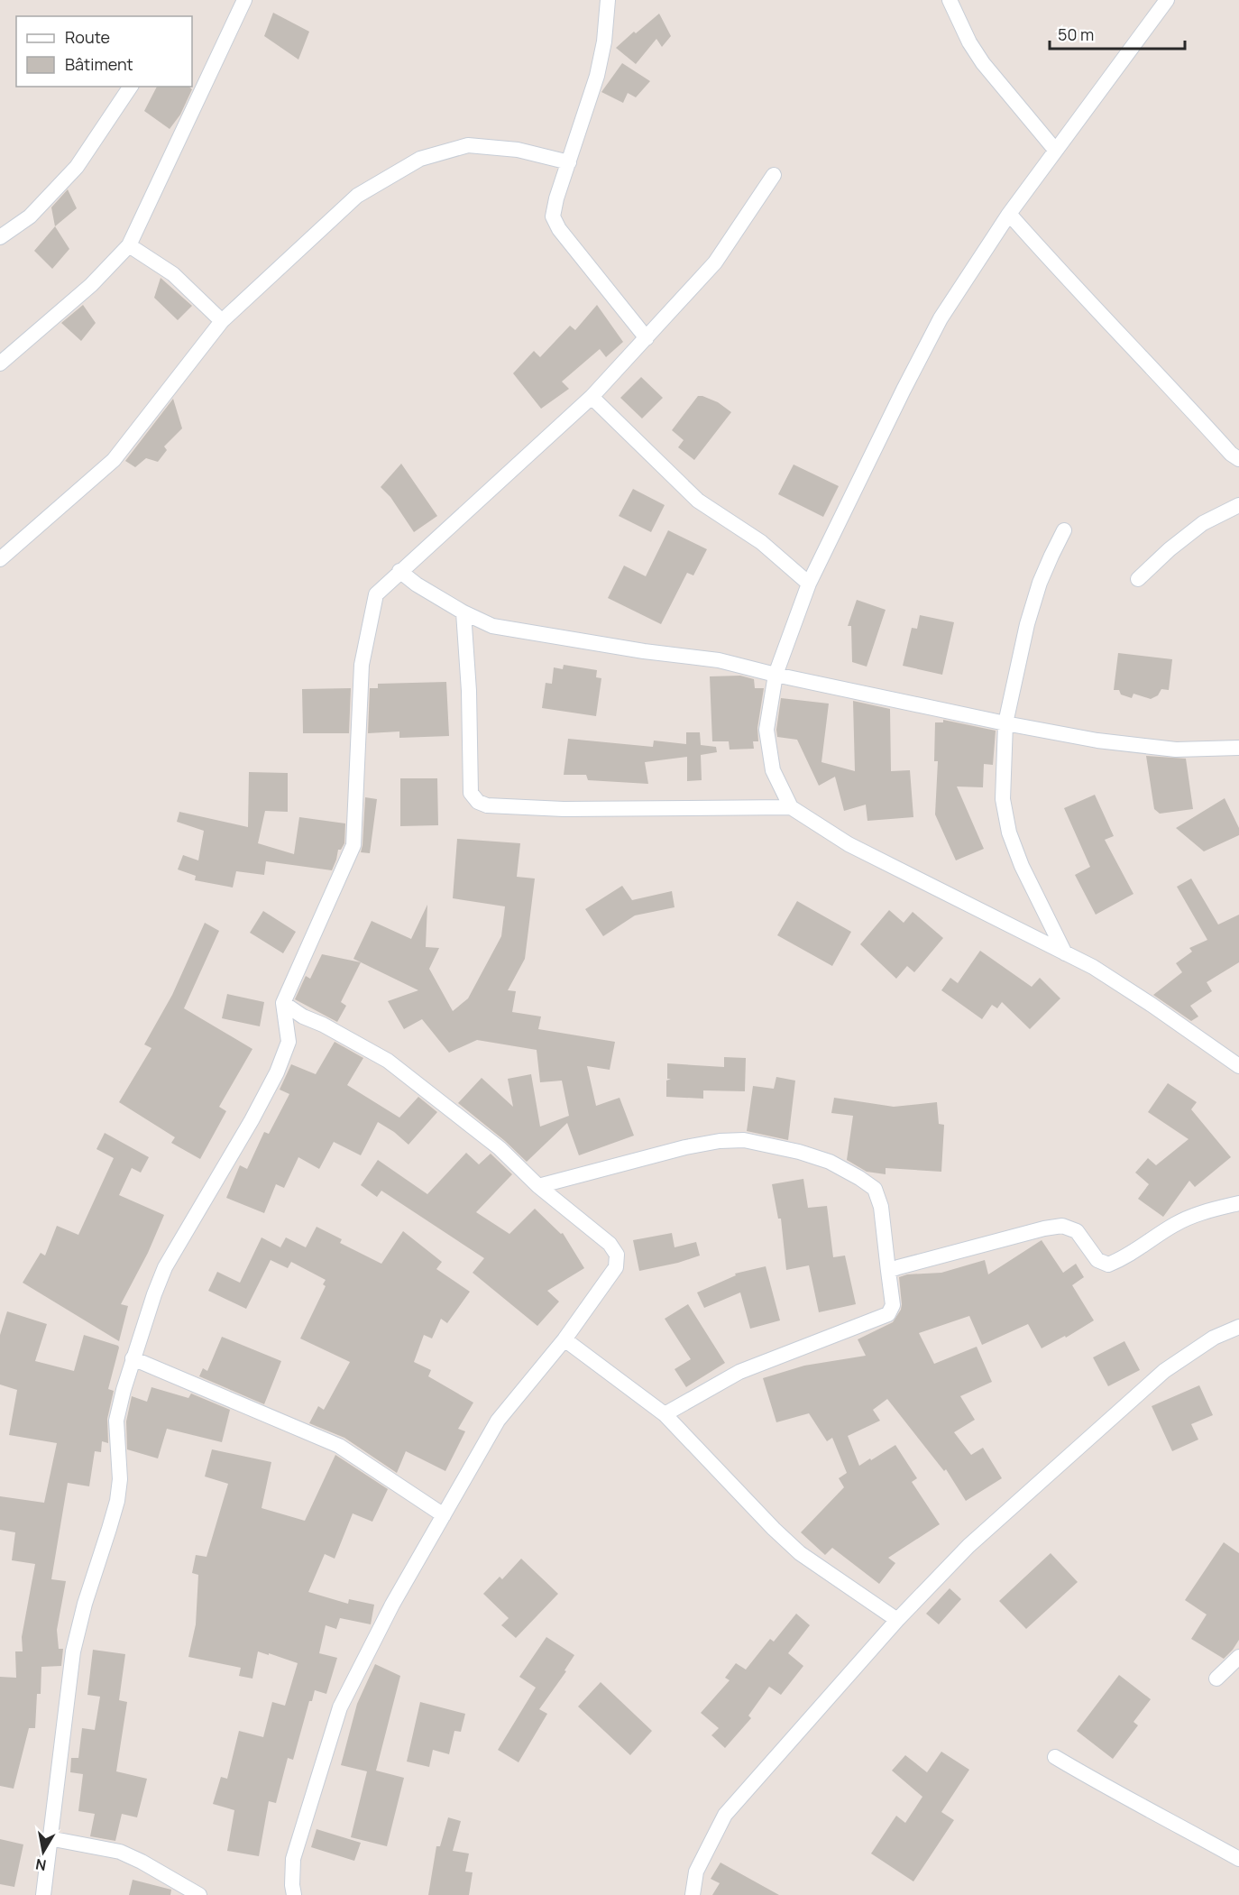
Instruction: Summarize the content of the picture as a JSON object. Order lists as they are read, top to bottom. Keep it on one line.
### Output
{"legend":["Route","Bâtiment"],"scale_bar":"50 m","north":"bottom"}
